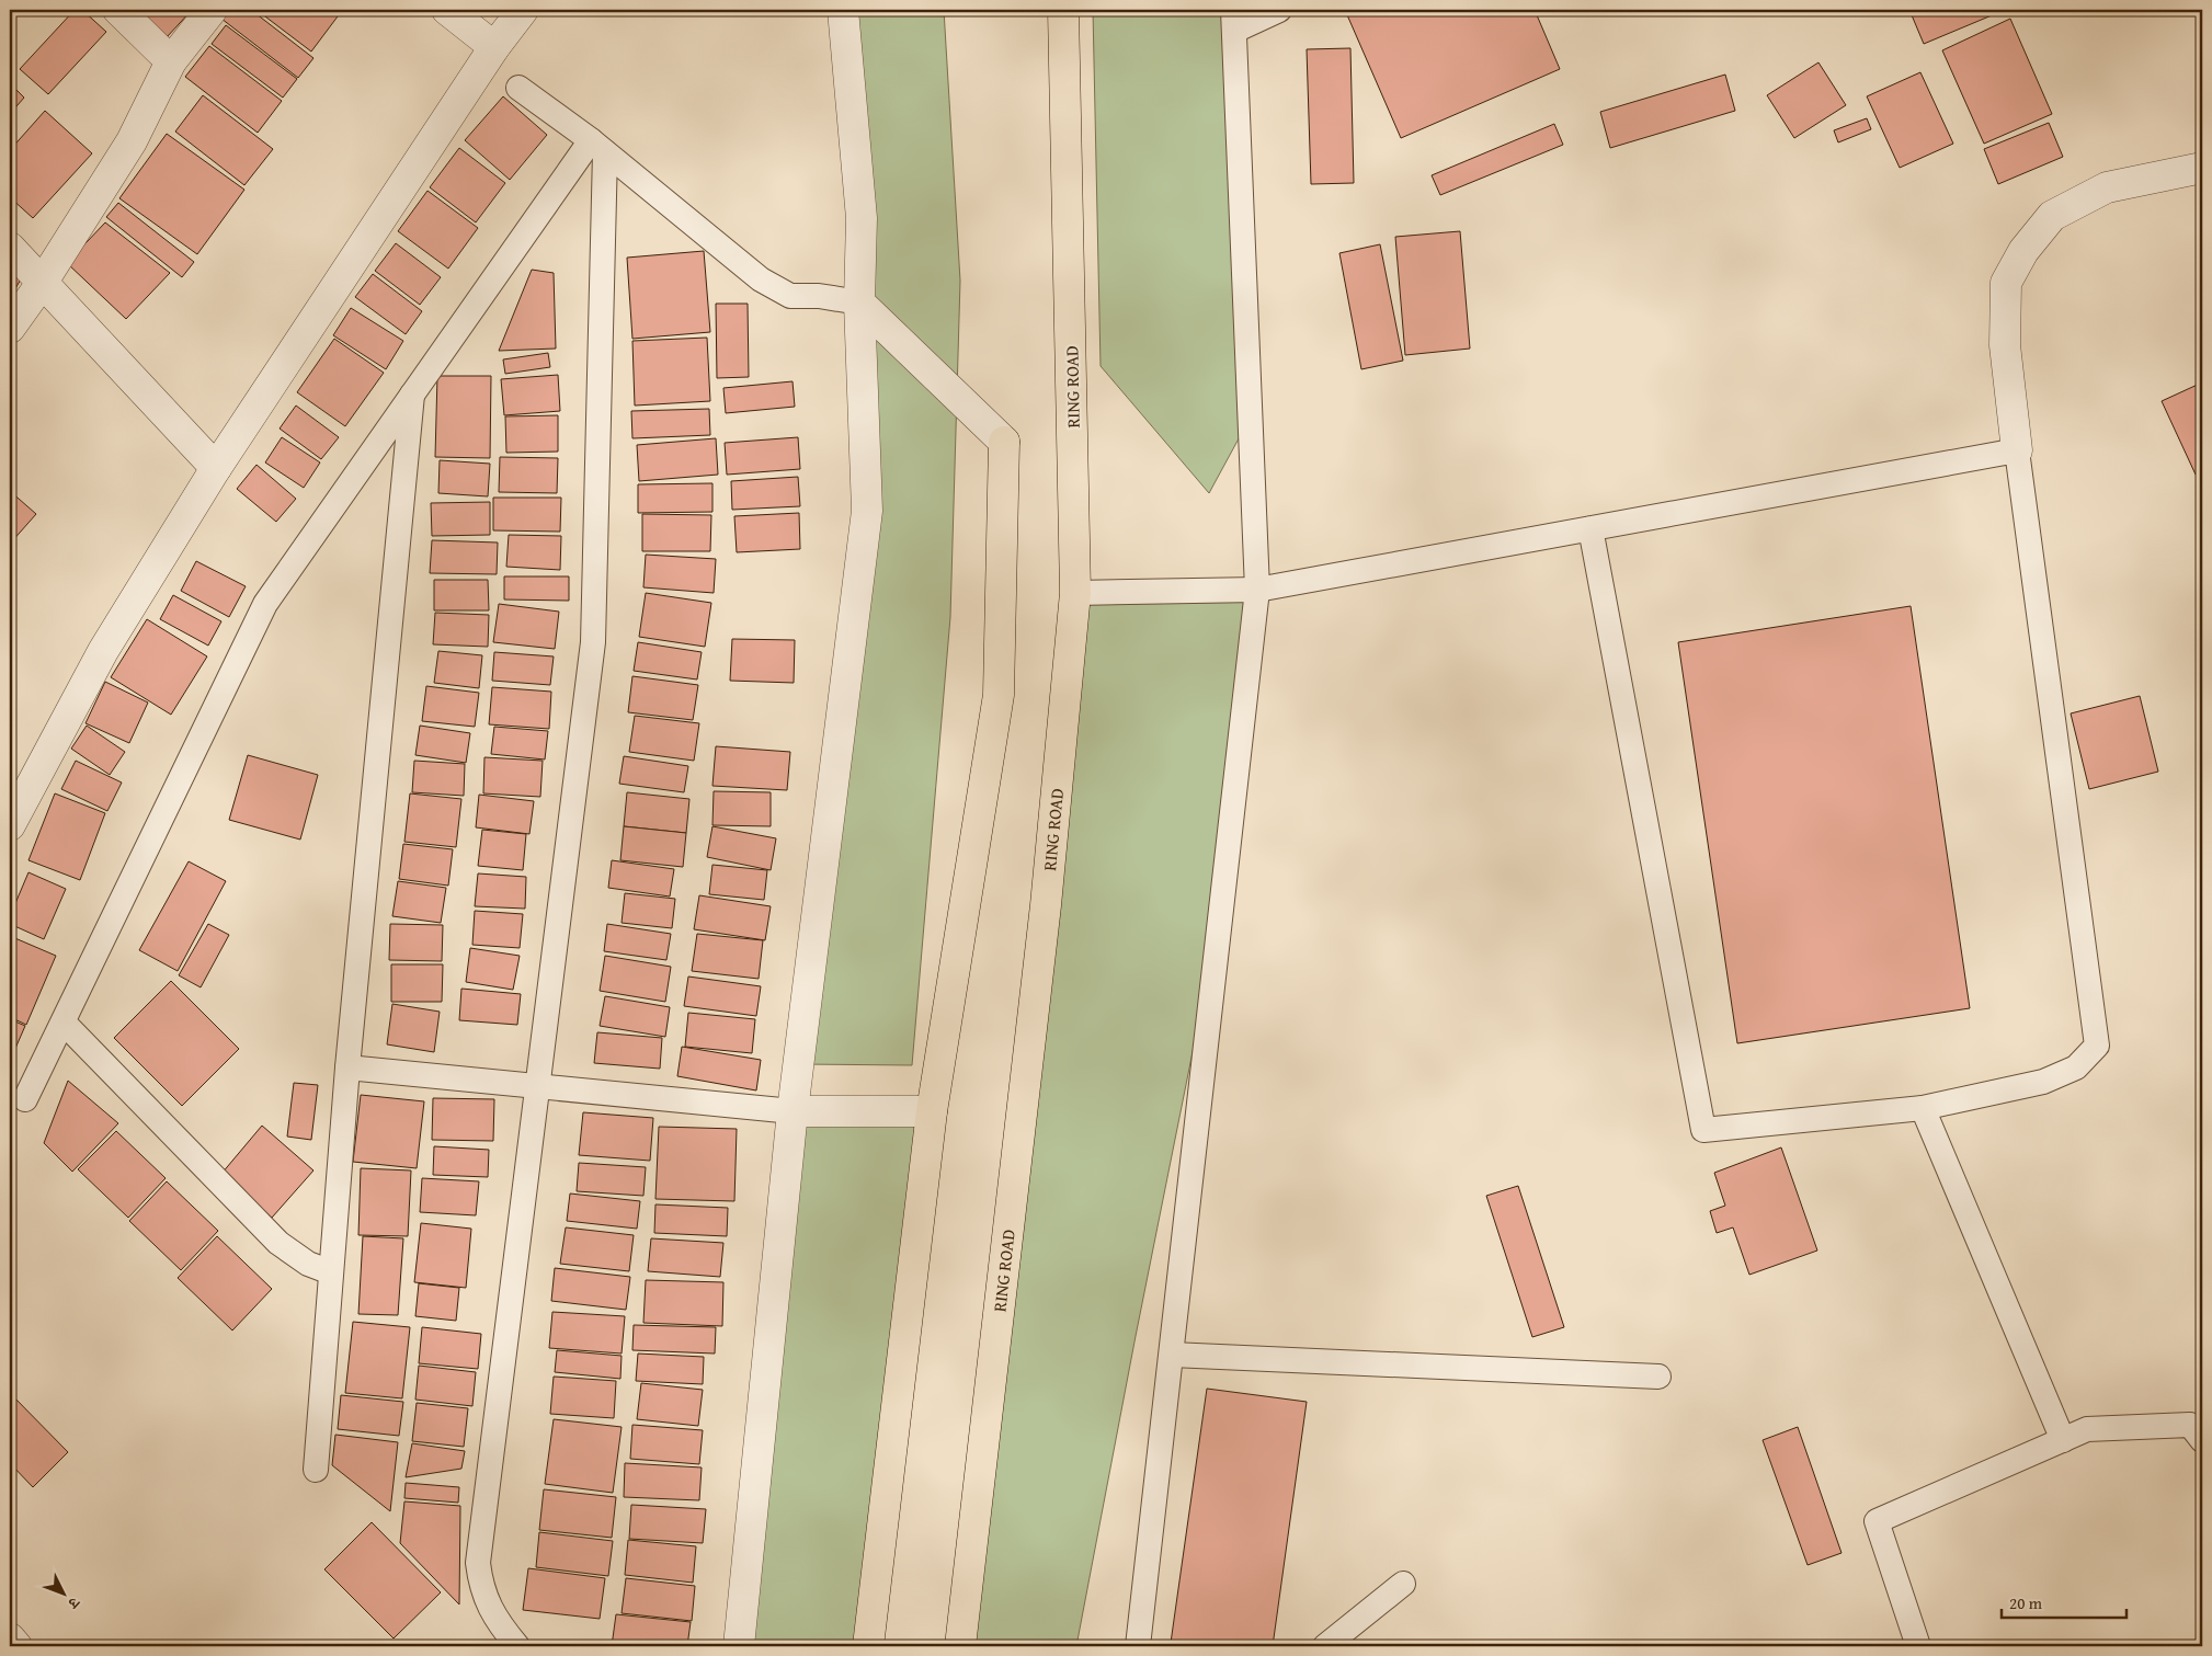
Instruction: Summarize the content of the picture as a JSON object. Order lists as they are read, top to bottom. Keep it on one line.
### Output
{"streets":{"main road":["RING ROAD"]},"scale_bar":"20 m","north":"bottom right"}
